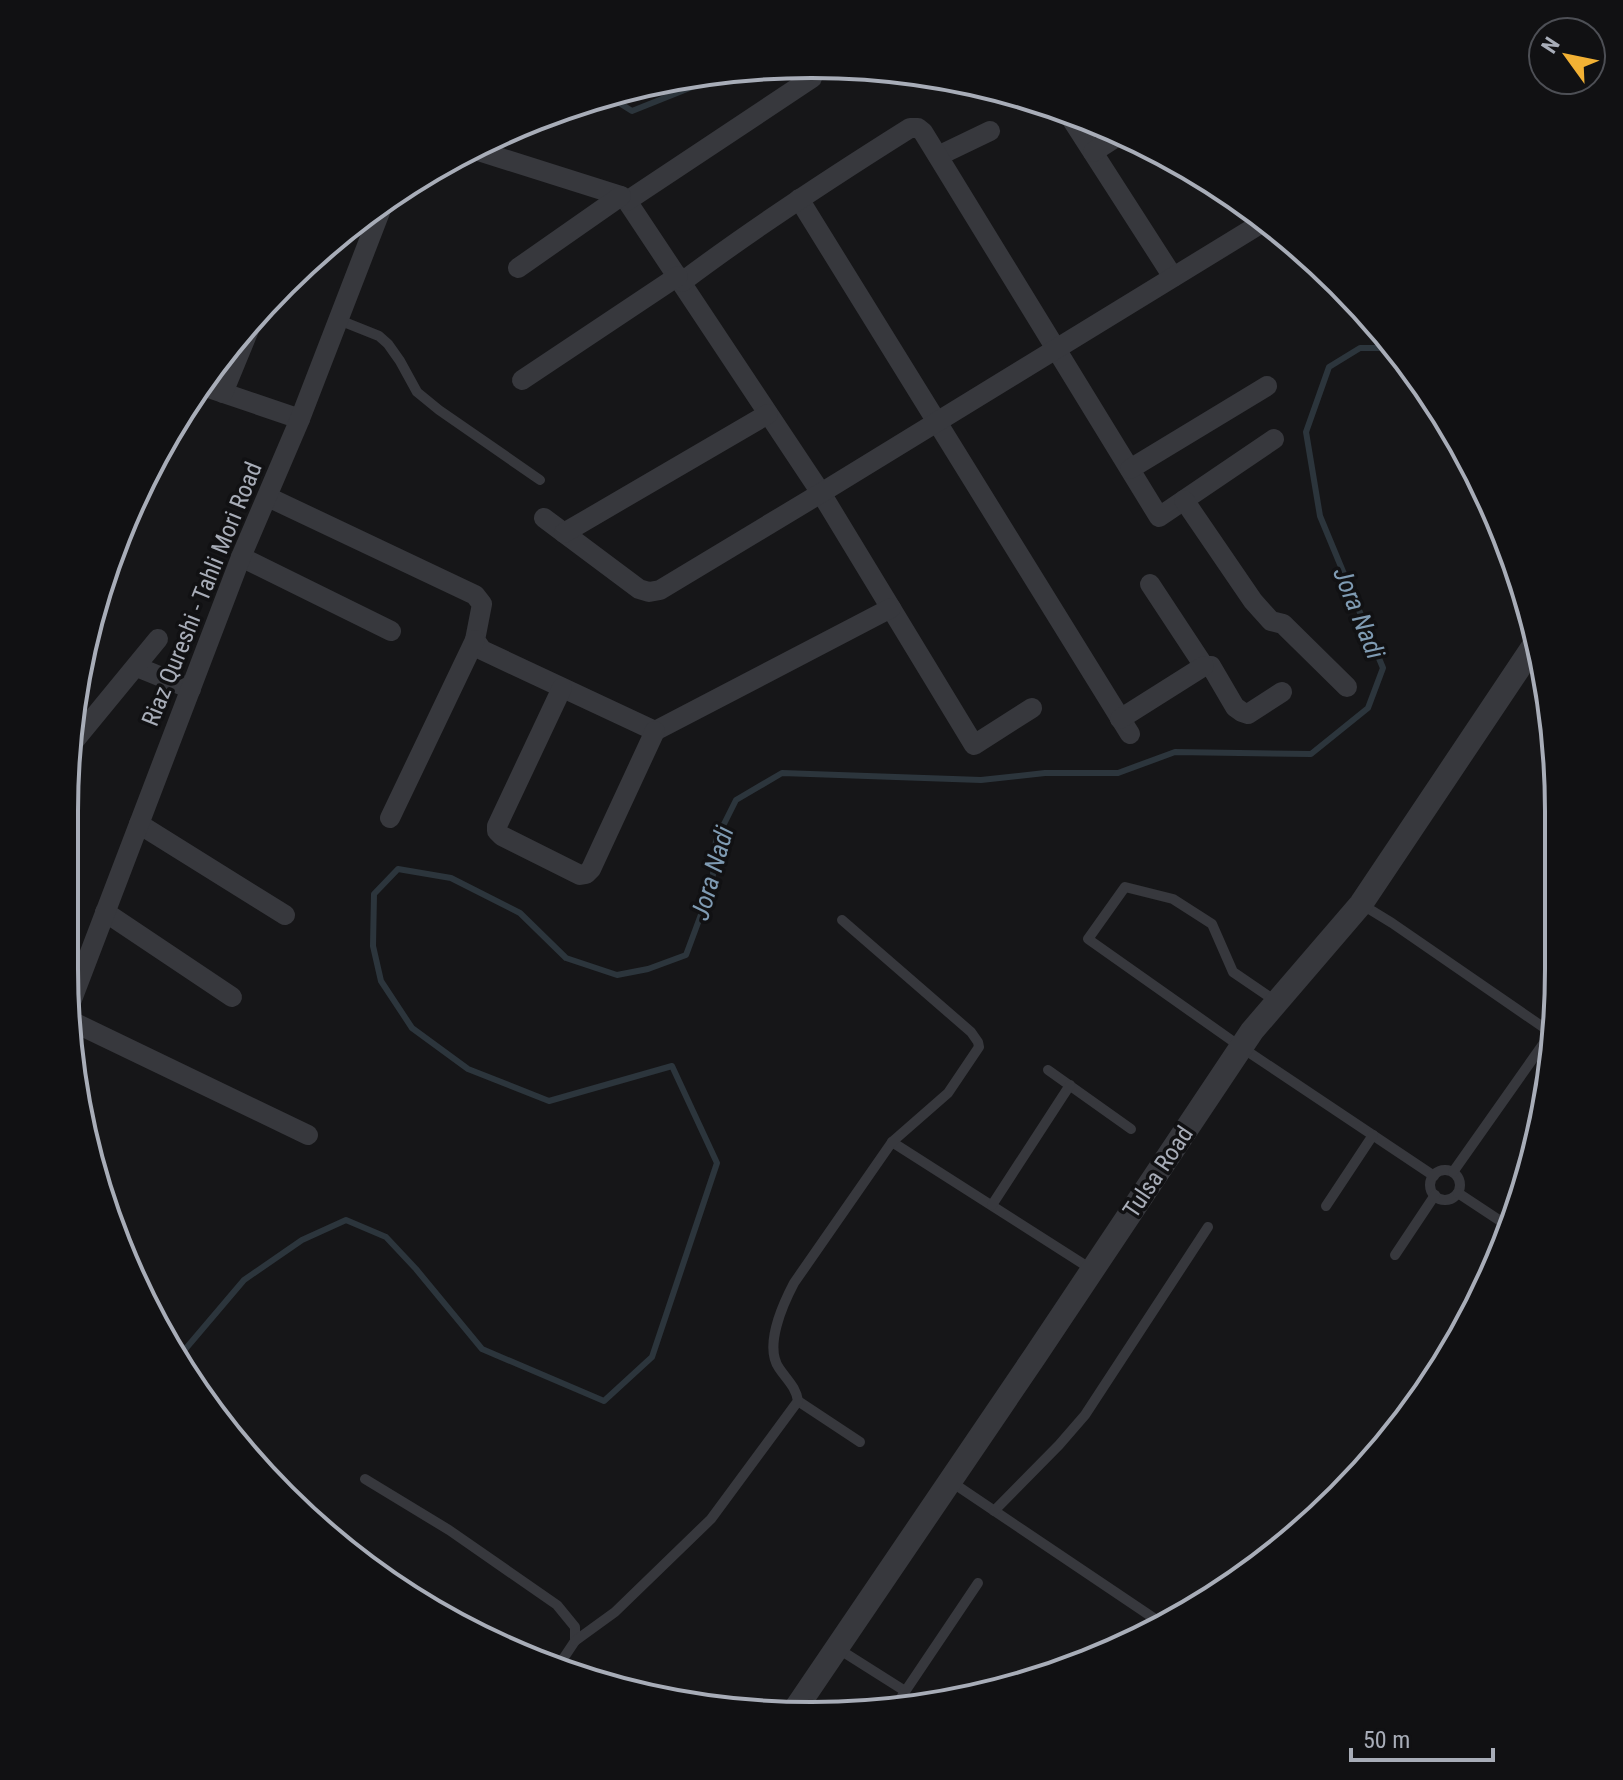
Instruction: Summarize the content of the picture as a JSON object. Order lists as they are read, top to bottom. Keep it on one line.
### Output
{"streets":{"street":["Riaz Qureshi - Tahli Mori Road","Tulsa Road"]},"water":["Jora Nadi"],"scale_bar":"50 m","north":"top left"}
